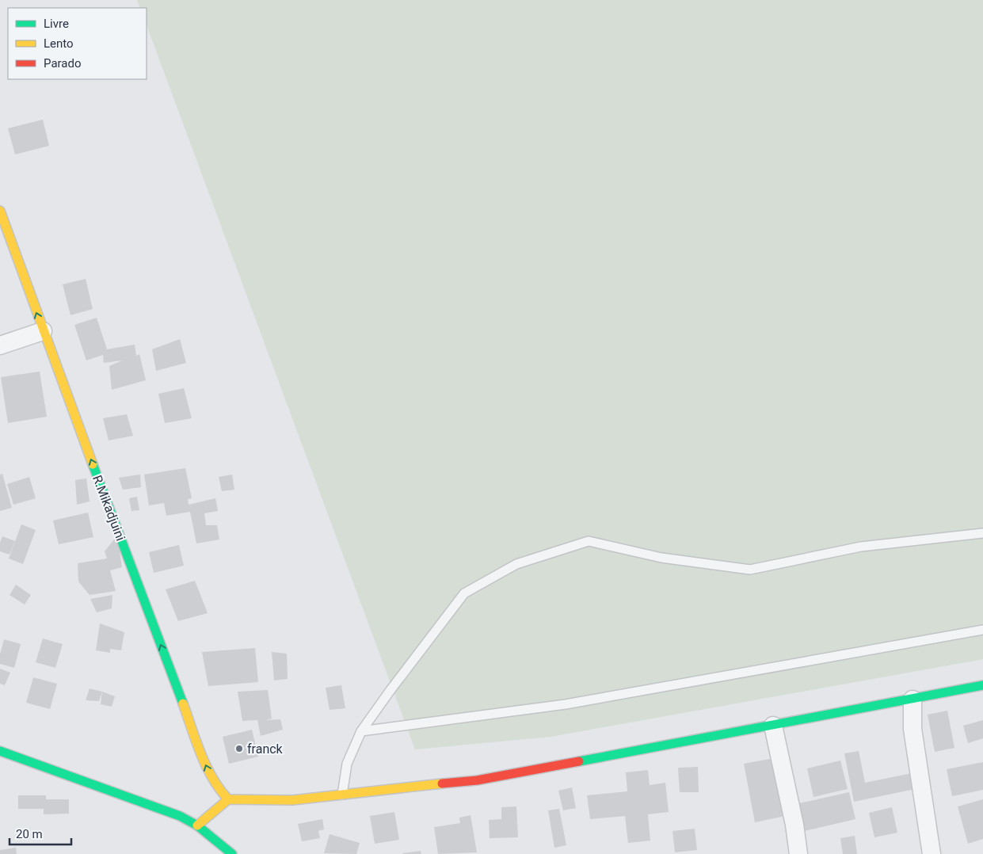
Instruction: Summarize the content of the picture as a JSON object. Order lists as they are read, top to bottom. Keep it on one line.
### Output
{"streets":{"street":["R.Mikadjuini"]},"one_way":["R.Mikadjuini"],"places":["franck"],"legend":["Livre","Lento","Parado"],"scale_bar":"20 m"}
